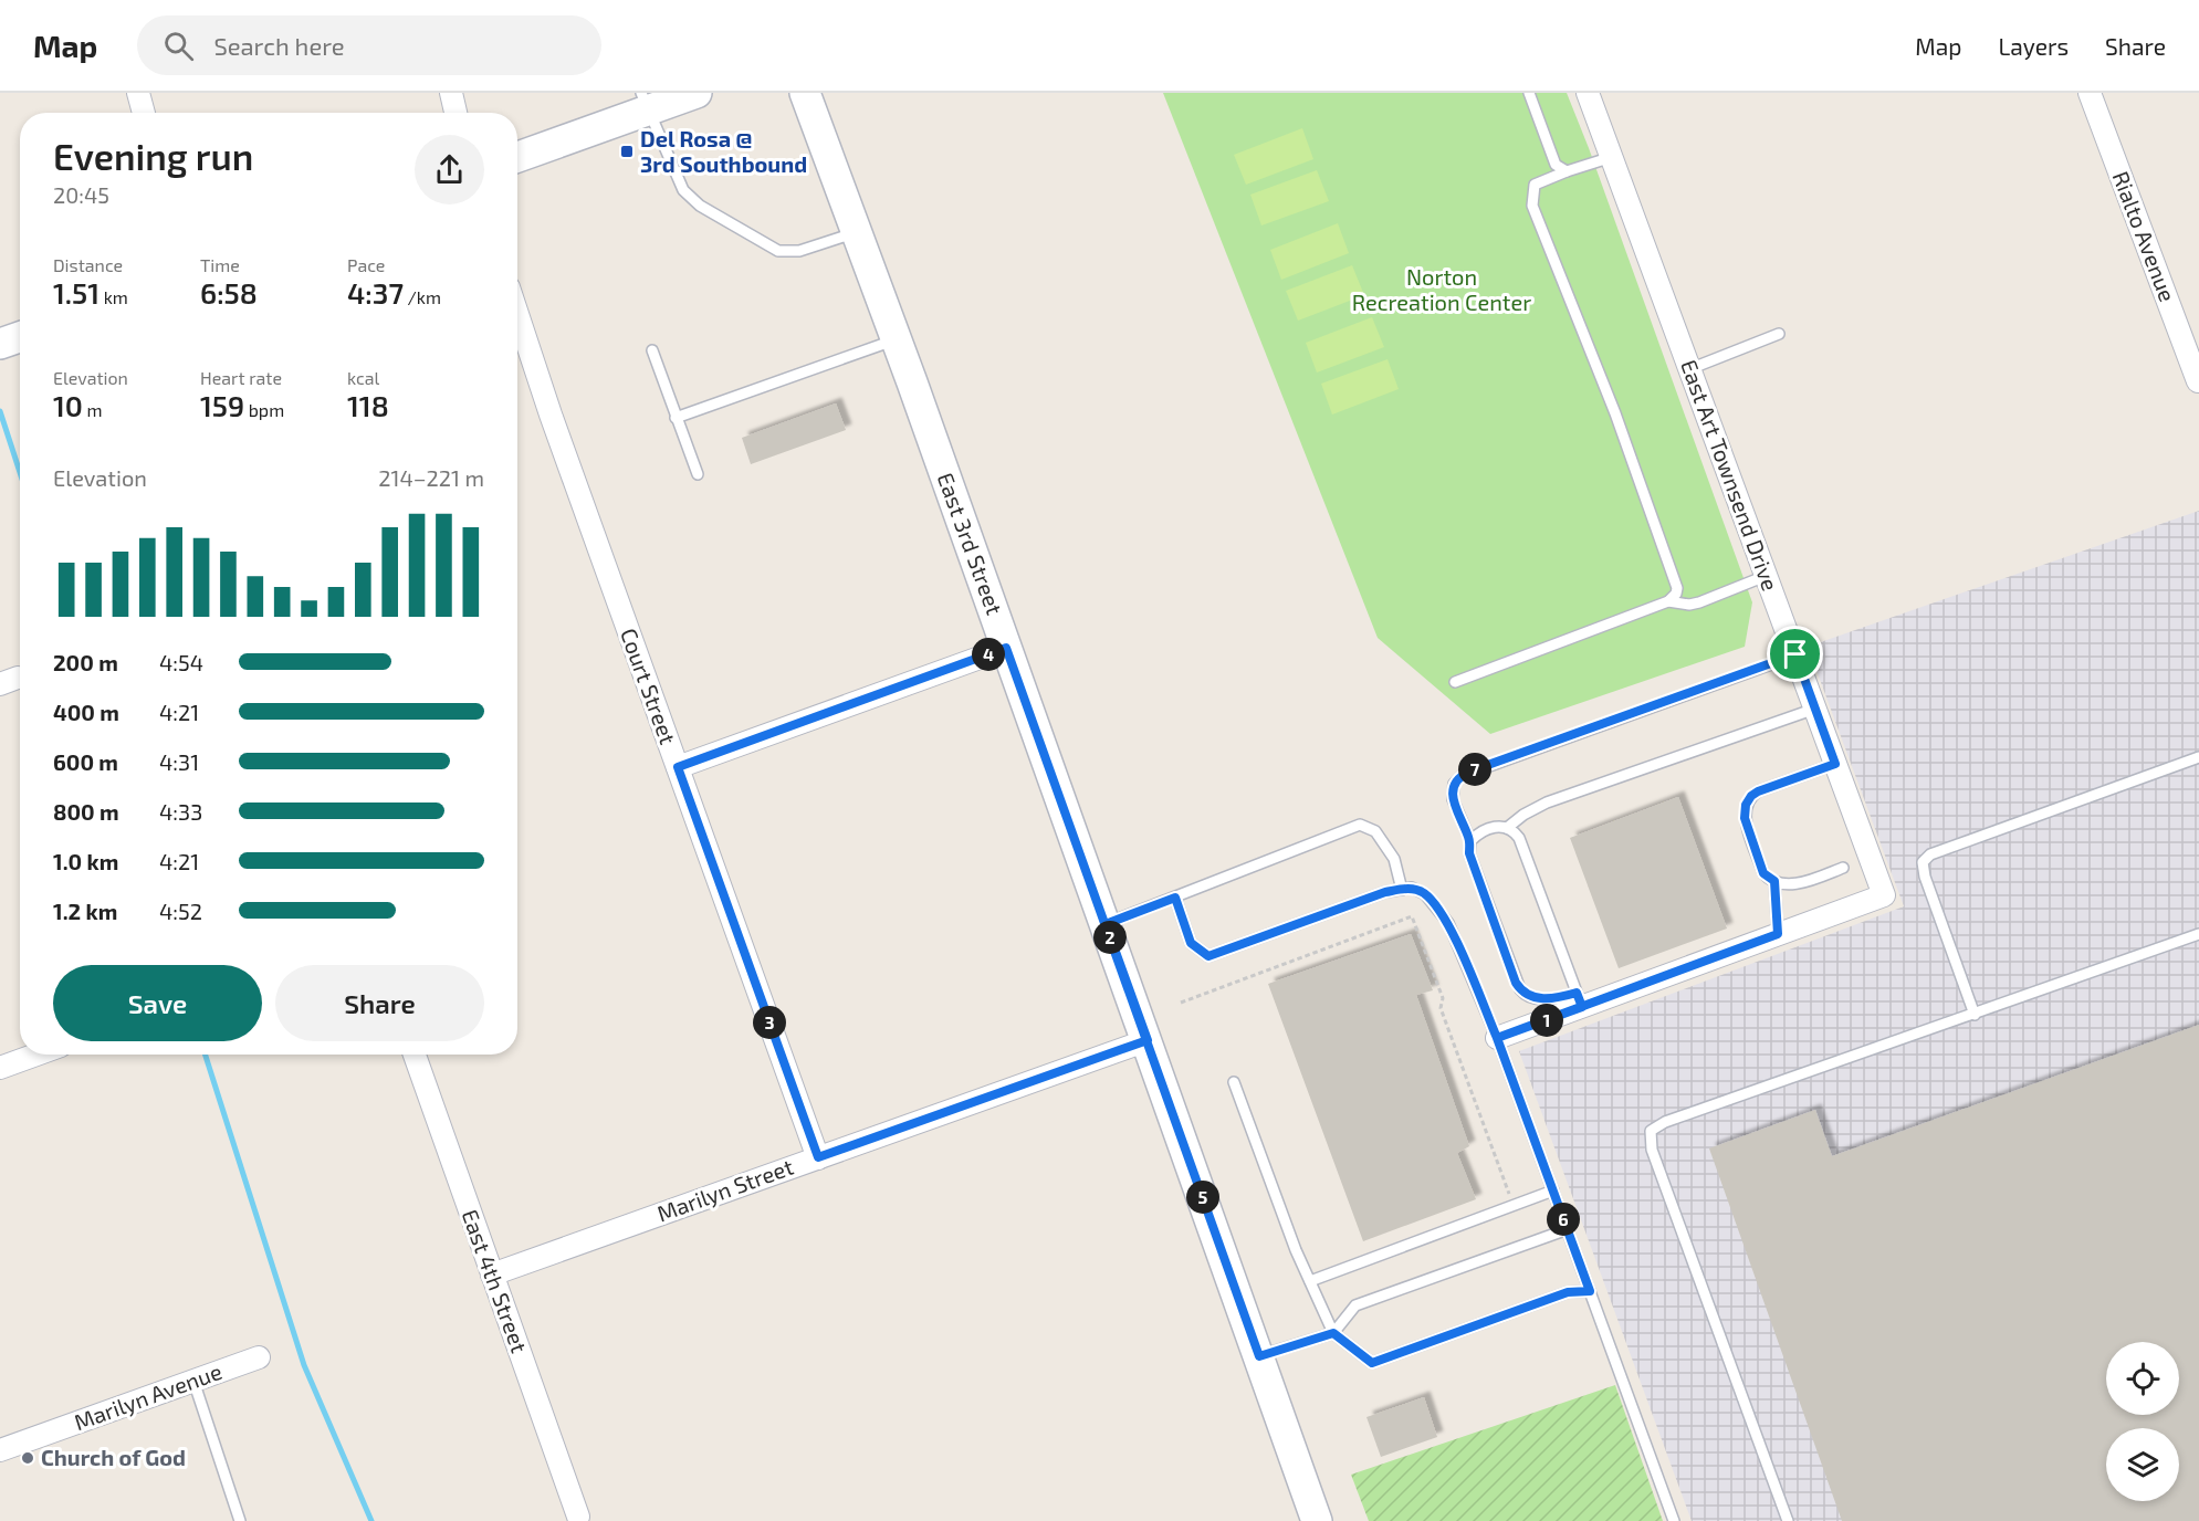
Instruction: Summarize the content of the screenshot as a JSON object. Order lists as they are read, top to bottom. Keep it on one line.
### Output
{"streets":{"main road":["East 3rd Street"],"street":["Rialto Avenue","East Art Townsend Drive","Court Street","Marilyn Street","East 4th Street","Marilyn Avenue"]},"crossings":[["East 3rd Street","Marilyn Street"],["Court Street","Marilyn Street"],["Marilyn Street","East 4th Street"]],"parks":["Norton Recreation Center"],"places":{"transit":["Del Rosa @ 3rd Southbound"],"other":["Church of God"]},"page":{"header":"Map","search":"Search here","nav":["Map","Layers","Share"],"heading":["Evening run","20:45"],"stats":[["Distance","1.51 km"],["Time","6:58"],["Pace","4:37 /km"],["Elevation","10 m"],["Heart rate","159 bpm"],["kcal","118"]],"chart":["Elevation","214–221 m"],"list":[{"name":"200 m","note":"4:54"},{"name":"400 m","note":"4:21"},{"name":"600 m","note":"4:31"},{"name":"800 m","note":"4:33"},{"name":"1.0 km","note":"4:21"},{"name":"1.2 km","note":"4:52"}],"pins":["4","7","2","1","3","5","6"],"buttons":["Save","Share"]}}
